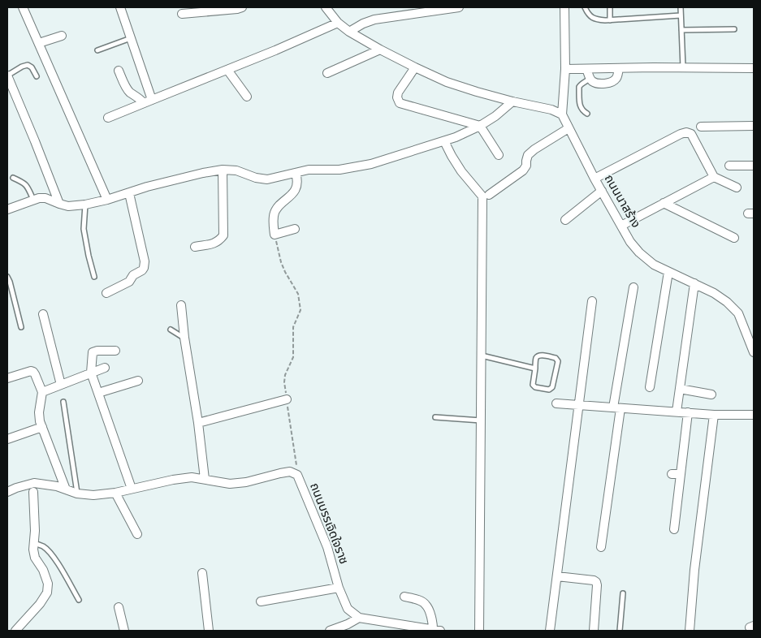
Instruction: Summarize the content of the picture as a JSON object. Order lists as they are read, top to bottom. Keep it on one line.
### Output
{"streets":{"street":["ถนนนาสร้าง","ถนนบรรเจิดใจราช"]}}
